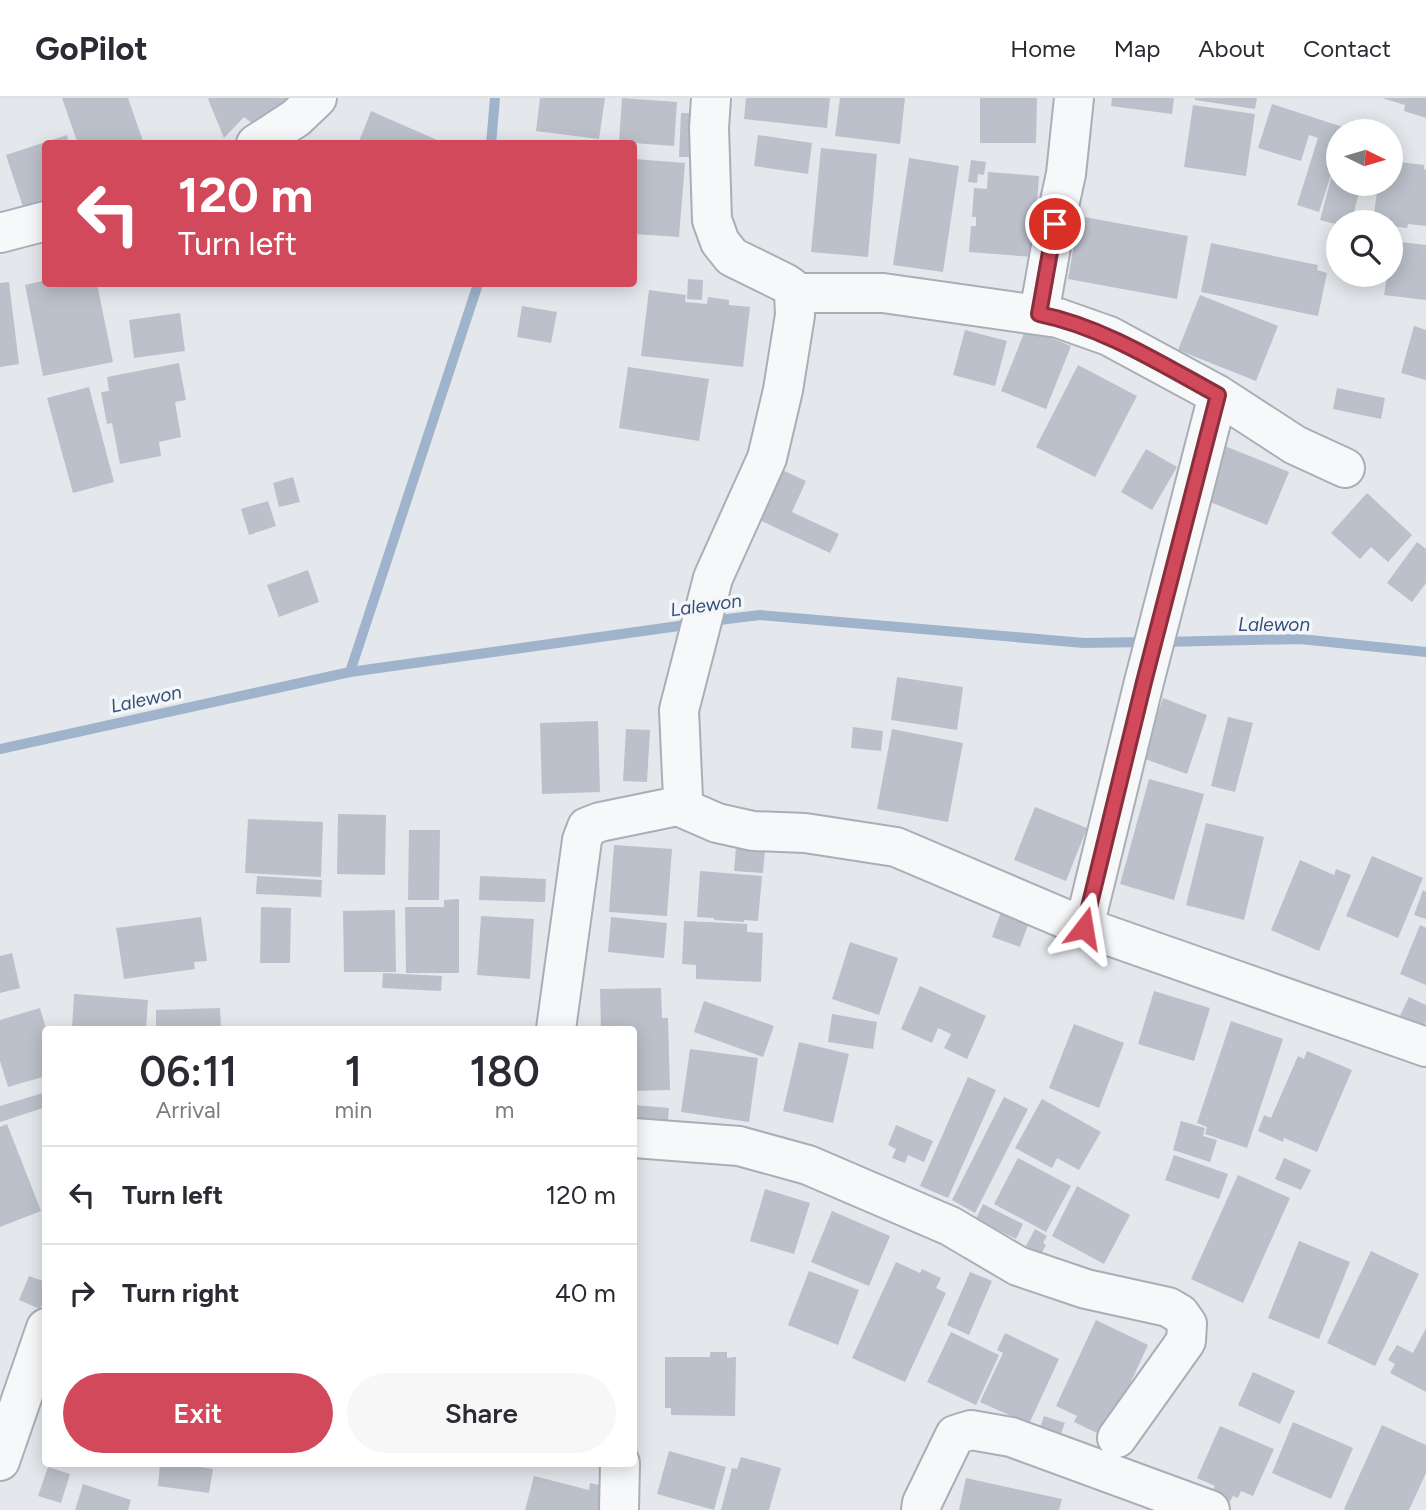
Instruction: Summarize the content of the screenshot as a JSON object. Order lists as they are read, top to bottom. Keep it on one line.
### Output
{"water":["Lalewon"],"north":"right","page":{"header":"GoPilot","nav":["Home","Map","About","Contact"],"turn":["120 m","Turn left"],"eta":["06:11","Arrival","1","min","180","m"],"list":[{"name":"Turn left","value":"120 m"},{"name":"Turn right","value":"40 m"}],"buttons":["Exit","Share"]}}
